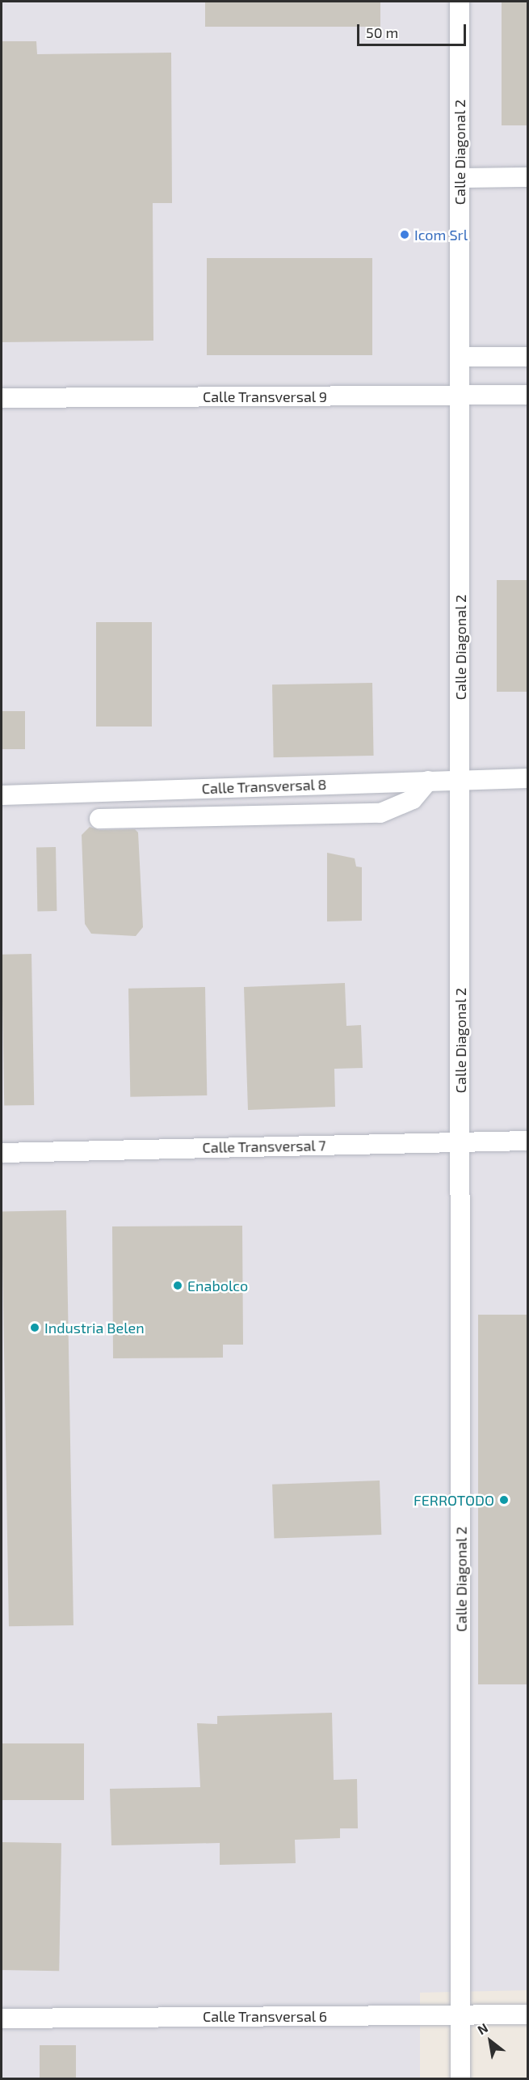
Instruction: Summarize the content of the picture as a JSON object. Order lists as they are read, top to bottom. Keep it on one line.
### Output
{"streets":{"street":["Calle Diagonal 2","Calle Transversal 9","Calle Transversal 8","Calle Transversal 7","Calle Transversal 6"]},"crossings":[["Calle Diagonal 2","Calle Transversal 9"],["Calle Diagonal 2","Calle Transversal 8"],["Calle Diagonal 2","Calle Transversal 7"],["Calle Diagonal 2","Calle Transversal 6"]],"places":["Icom Srl","Enabolco","Industria Belen","FERROTODO"],"scale_bar":"50 m","north":"top left"}
